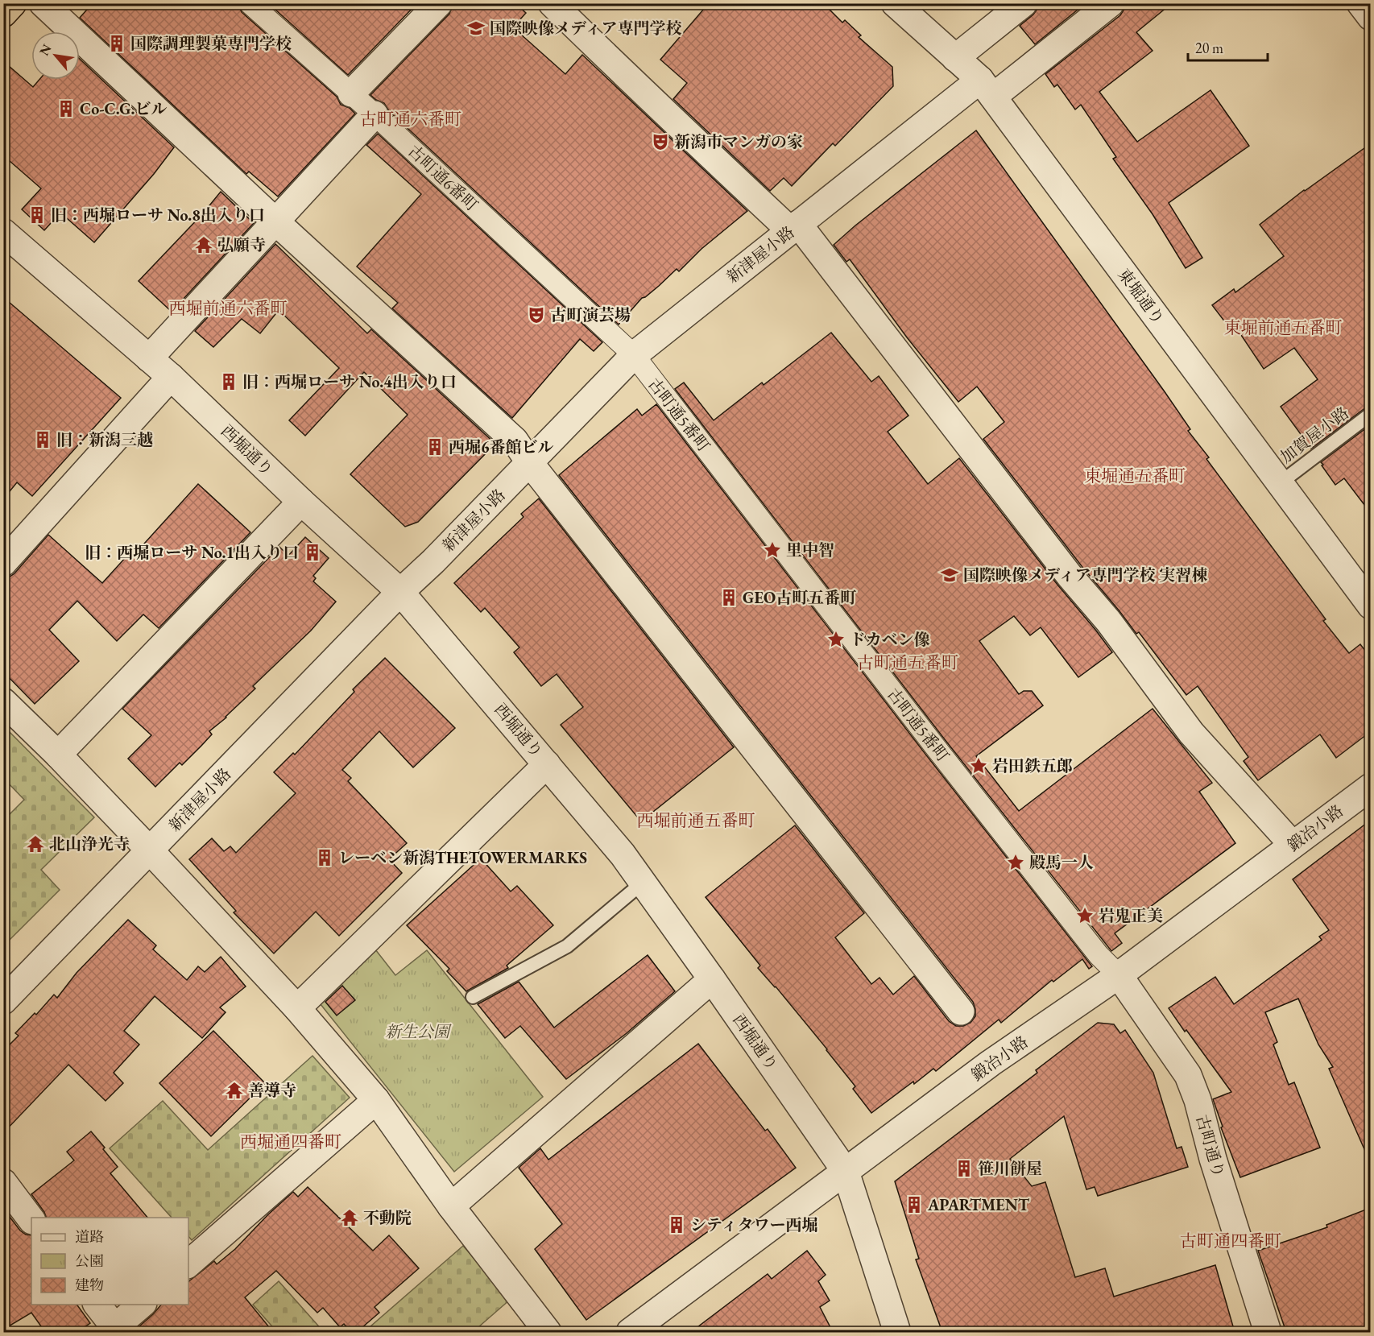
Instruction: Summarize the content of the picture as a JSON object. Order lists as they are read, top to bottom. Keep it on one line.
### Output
{"streets":{"street":["古町通6番町","新津屋小路","東堀通り","古町通5番町","西堀通り","鍛冶小路","古町通り"],"lane":["加賀屋小路"]},"crossings":[["古町通6番町","新津屋小路"],["古町通6番町","古町通5番町"],["新津屋小路","東堀通り"],["新津屋小路","古町通5番町"],["新津屋小路","西堀通り"],["東堀通り","加賀屋小路"],["古町通5番町","鍛冶小路"],["古町通5番町","古町通り"],["西堀通り","鍛冶小路"],["鍛冶小路","古町通り"]],"districts":["古町通六番町","西堀前通六番町","東堀前通五番町","東堀通五番町","古町通五番町","西堀前通五番町","西堀通四番町","古町通四番町"],"parks":["新生公園"],"places":{"school or university":["国際映像メディア専門学校","国際映像メディア専門学校 実習棟"],"building":["国際調理製菓専門学校","Co-C.G.ビル","旧：西堀ローサ No.8出入り口","旧：西堀ローサ No.4出入り口","旧：新潟三越","西堀6番館ビル","旧：西堀ローサ No.1出入り口","GEO古町五番町","レーベン新潟THETOWERMARKS","笹川餅屋","APARTMENT","シティタワー西堀"],"theatre":["新潟市マンガの家","古町演芸場"],"temple":["弘願寺","北山浄光寺","善導寺","不動院"],"place":["里中智","ドカベン像","岩田鉄五郎","殿馬一人","岩鬼正美"]},"legend":["道路","公園","建物"],"scale_bar":"20 m","north":"top left"}
